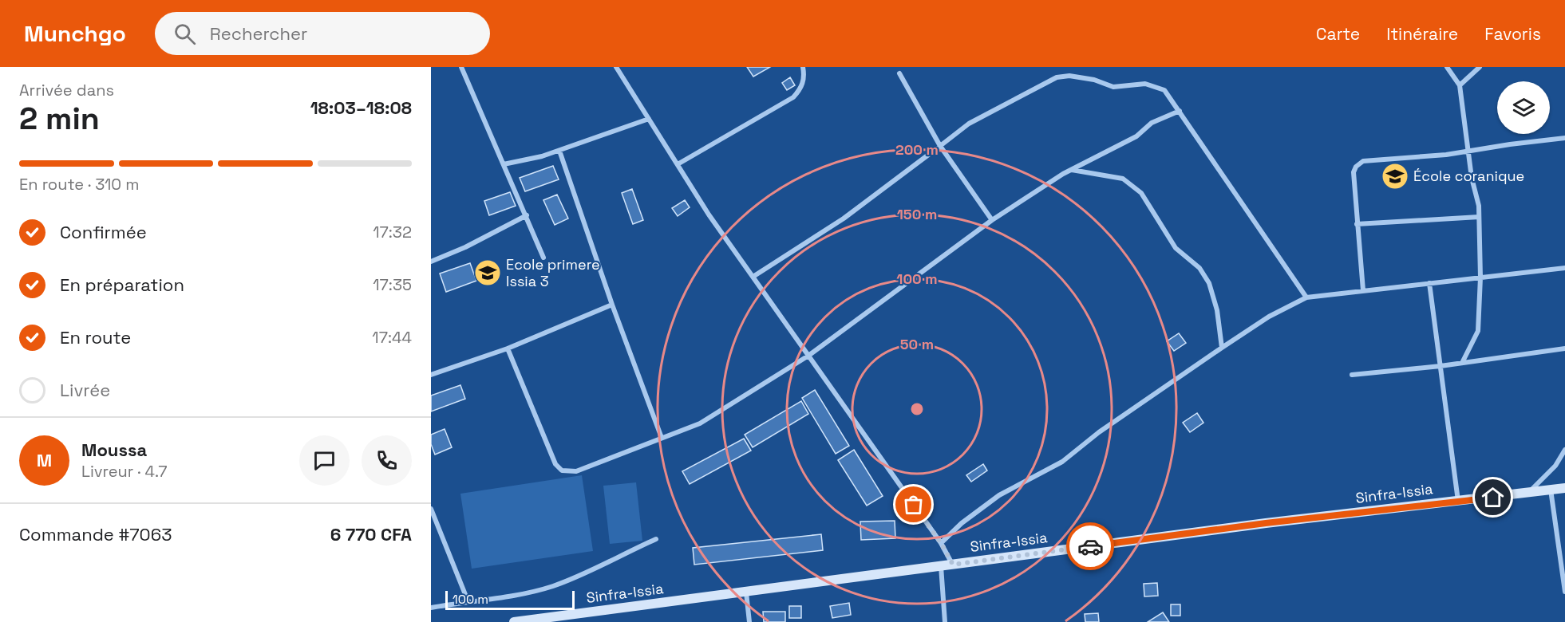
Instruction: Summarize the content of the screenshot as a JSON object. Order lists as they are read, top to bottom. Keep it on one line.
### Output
{"streets":{"main road":["Sinfra-Issia"]},"places":{"school or university":["École coranique","Ecole primere Issia 3"]},"scale_bar":"100 m","page":{"header":"Munchgo","search":"Rechercher","nav":["Carte","Itinéraire","Favoris"],"heading":["2 min","Arrivée dans","18:03–18:08"],"panel":["Moussa","Livreur · 4.7","Commande #7063","6 770 CFA"],"bar":"En route · 310 m","list":[["Confirmée","17:32"],["En préparation","17:35"],["En route","17:44"],"Livrée"],"round":"M","scale":"100 m"},"rings":["200 m","150 m","100 m","50 m"]}
